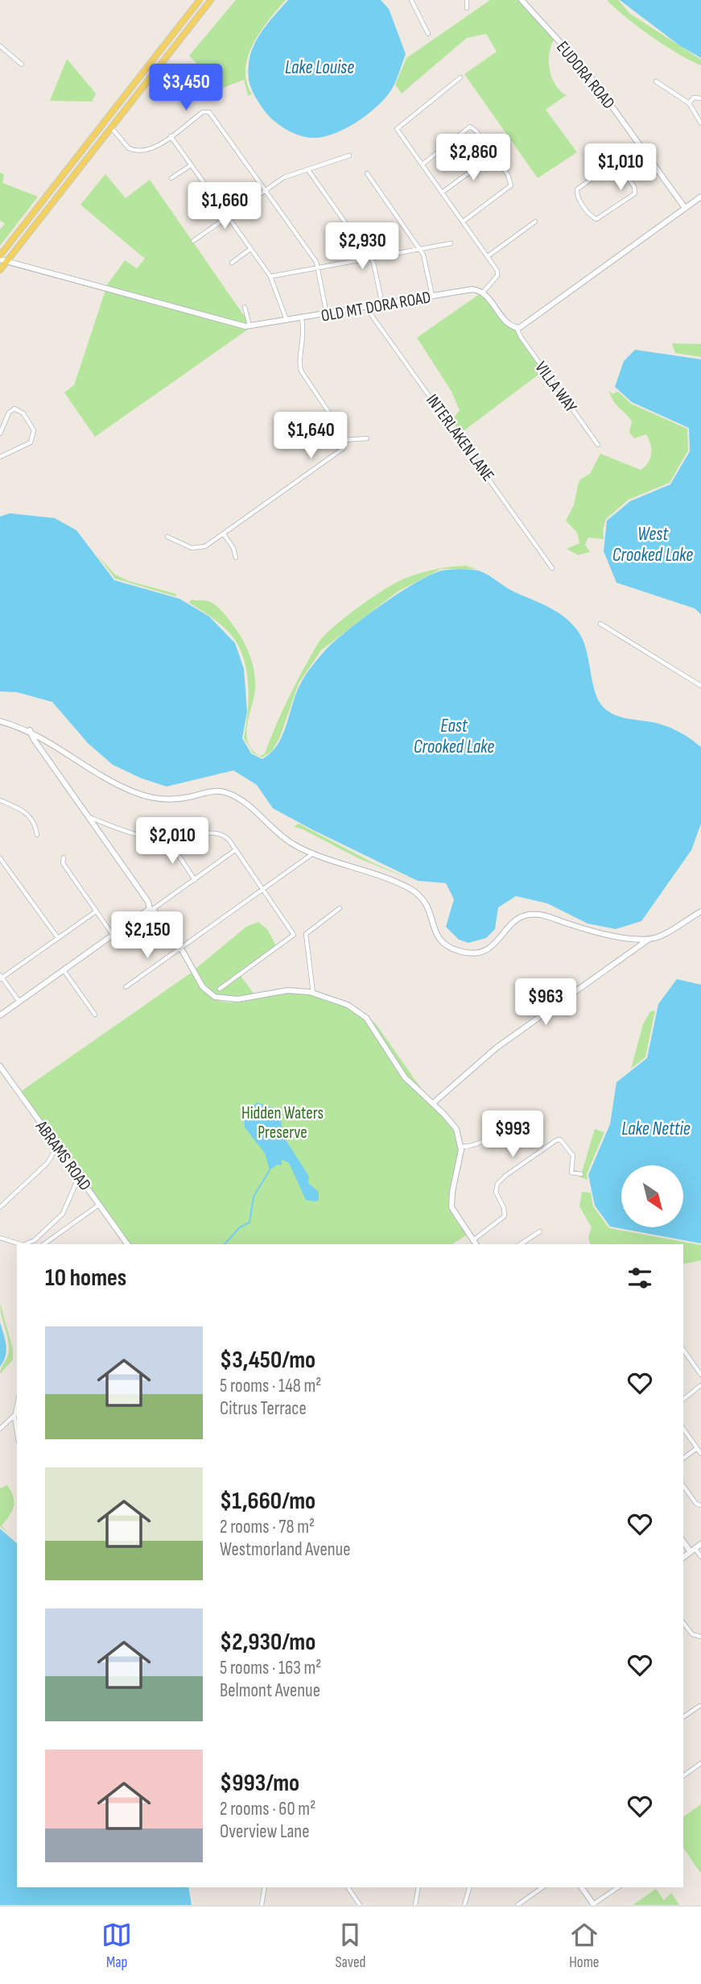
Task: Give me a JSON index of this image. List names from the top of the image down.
{
  "streets": {
    "street": [
      "EUDORA ROAD",
      "OLD MT DORA ROAD",
      "VILLA WAY",
      "INTERLAKEN LANE",
      "ABRAMS ROAD"
    ]
  },
  "crossings": [
    ["OLD MT DORA ROAD", "INTERLAKEN LANE"]
  ],
  "water": [
    "Lake Louise",
    "West Crooked Lake",
    "East Crooked Lake",
    "Lake Nettie"
  ],
  "parks": ["Hidden Waters Preserve"],
  "north": "bottom right",
  "page": {
    "price": [
      "$3,450",
      "$2,860",
      "$1,010",
      "$1,660",
      "$2,930",
      "$1,640",
      "$2,010",
      "$2,150",
      "$963",
      "$993"
    ],
    "heading": "10 homes",
    "list": [
      {
        "name": "$3,450/mo",
        "note": "5 rooms · 148 m² · Citrus Terrace"
      },
      {
        "name": "$1,660/mo",
        "note": "2 rooms · 78 m² · Westmorland Avenue"
      },
      {
        "name": "$2,930/mo",
        "note": "5 rooms · 163 m² · Belmont Avenue"
      },
      {
        "name": "$993/mo",
        "note": "2 rooms · 60 m² · Overview Lane"
      }
    ],
    "tabs": ["Map", "Saved", "Home"]
  }
}
